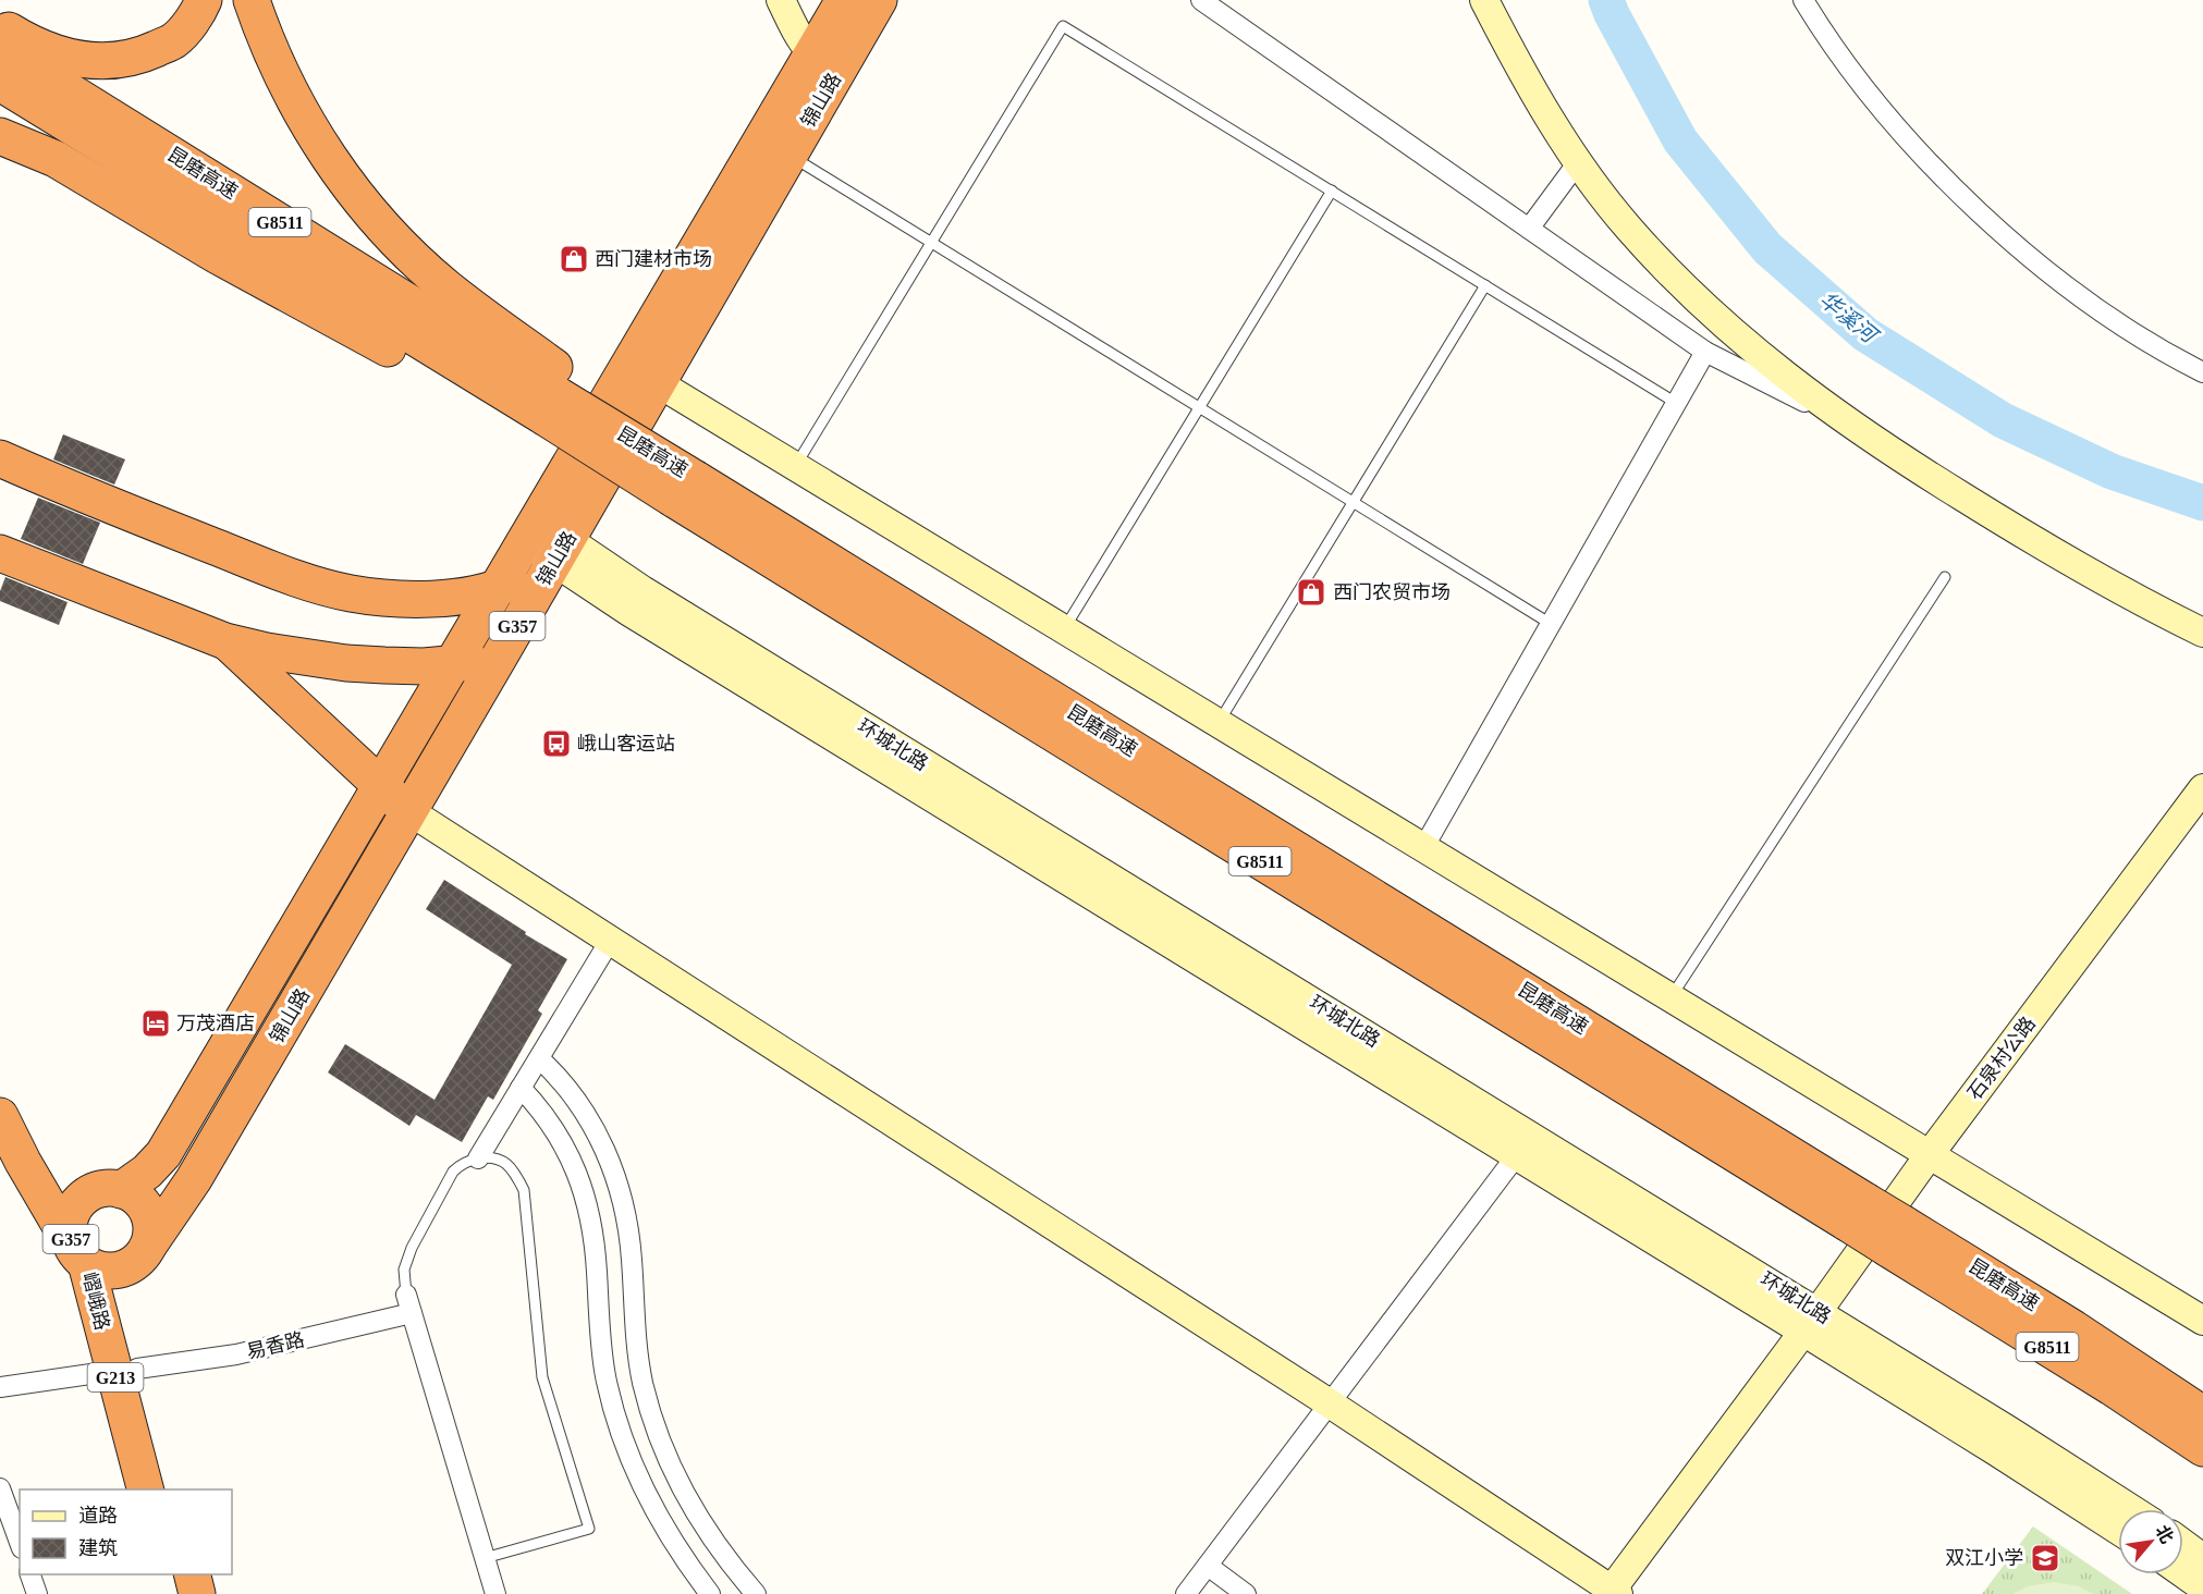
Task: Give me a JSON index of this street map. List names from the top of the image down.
{
  "streets": {
    "highway": [
      "锦山路",
      "昆磨高速",
      "G8511",
      "G357",
      "嶍峨路",
      "G213"
    ],
    "street": ["环城北路", "石泉村公路", "易香路"]
  },
  "crossings": [
    ["锦山路", "G357"],
    ["锦山路", "环城北路"],
    ["G357", "嶍峨路"],
    ["环城北路", "石泉村公路"],
    ["嶍峨路", "易香路"]
  ],
  "water": ["华溪河"],
  "places": {
    "shop": ["西门建材市场", "西门农贸市场"],
    "bus stop": ["峨山客运站"],
    "hotel": ["万茂酒店"],
    "school or university": ["双江小学"]
  },
  "legend": ["道路", "建筑"],
  "north": "top right"
}
